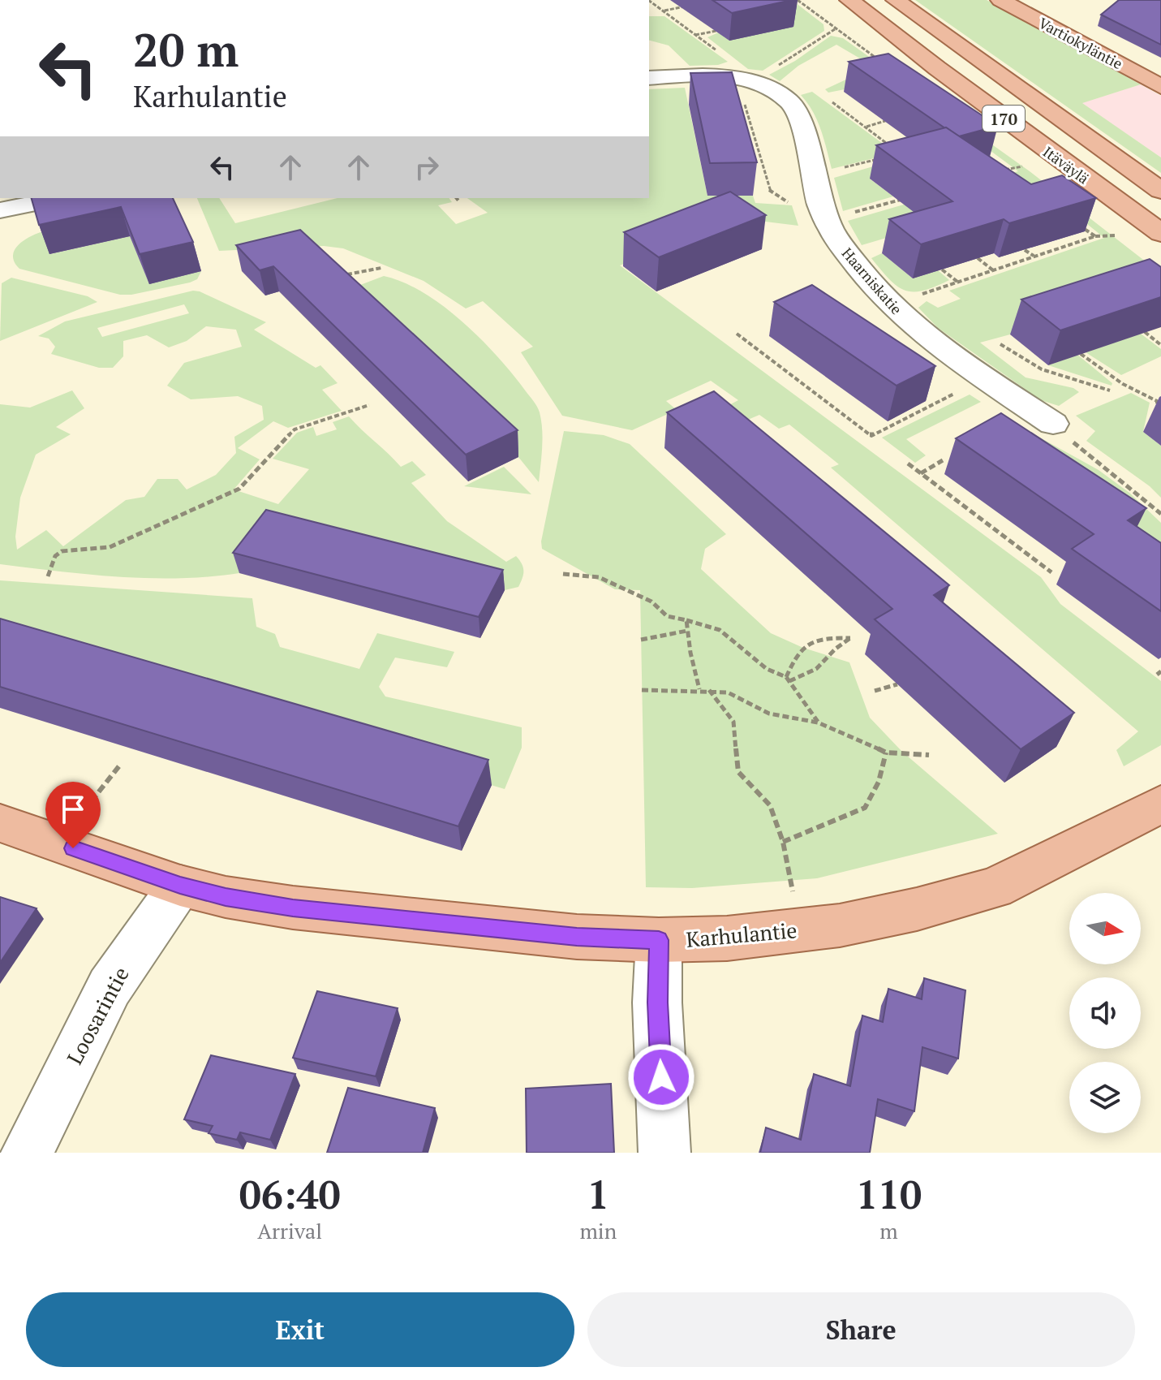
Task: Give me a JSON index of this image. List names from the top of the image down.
{
  "streets": {
    "main road": [
      "Vartiokyläntie",
      "170",
      "Itäväylä",
      "Karhulantie"
    ],
    "street": ["Haarniskatie", "Loosarintie"]
  },
  "crossings": [
    ["Karhulantie", "Loosarintie"]
  ],
  "north": "right",
  "page": {
    "turn": ["20 m", "Karhulantie"],
    "eta": [
      "06:40",
      "Arrival",
      "1",
      "min",
      "110",
      "m"
    ],
    "buttons": ["Exit", "Share"]
  }
}
